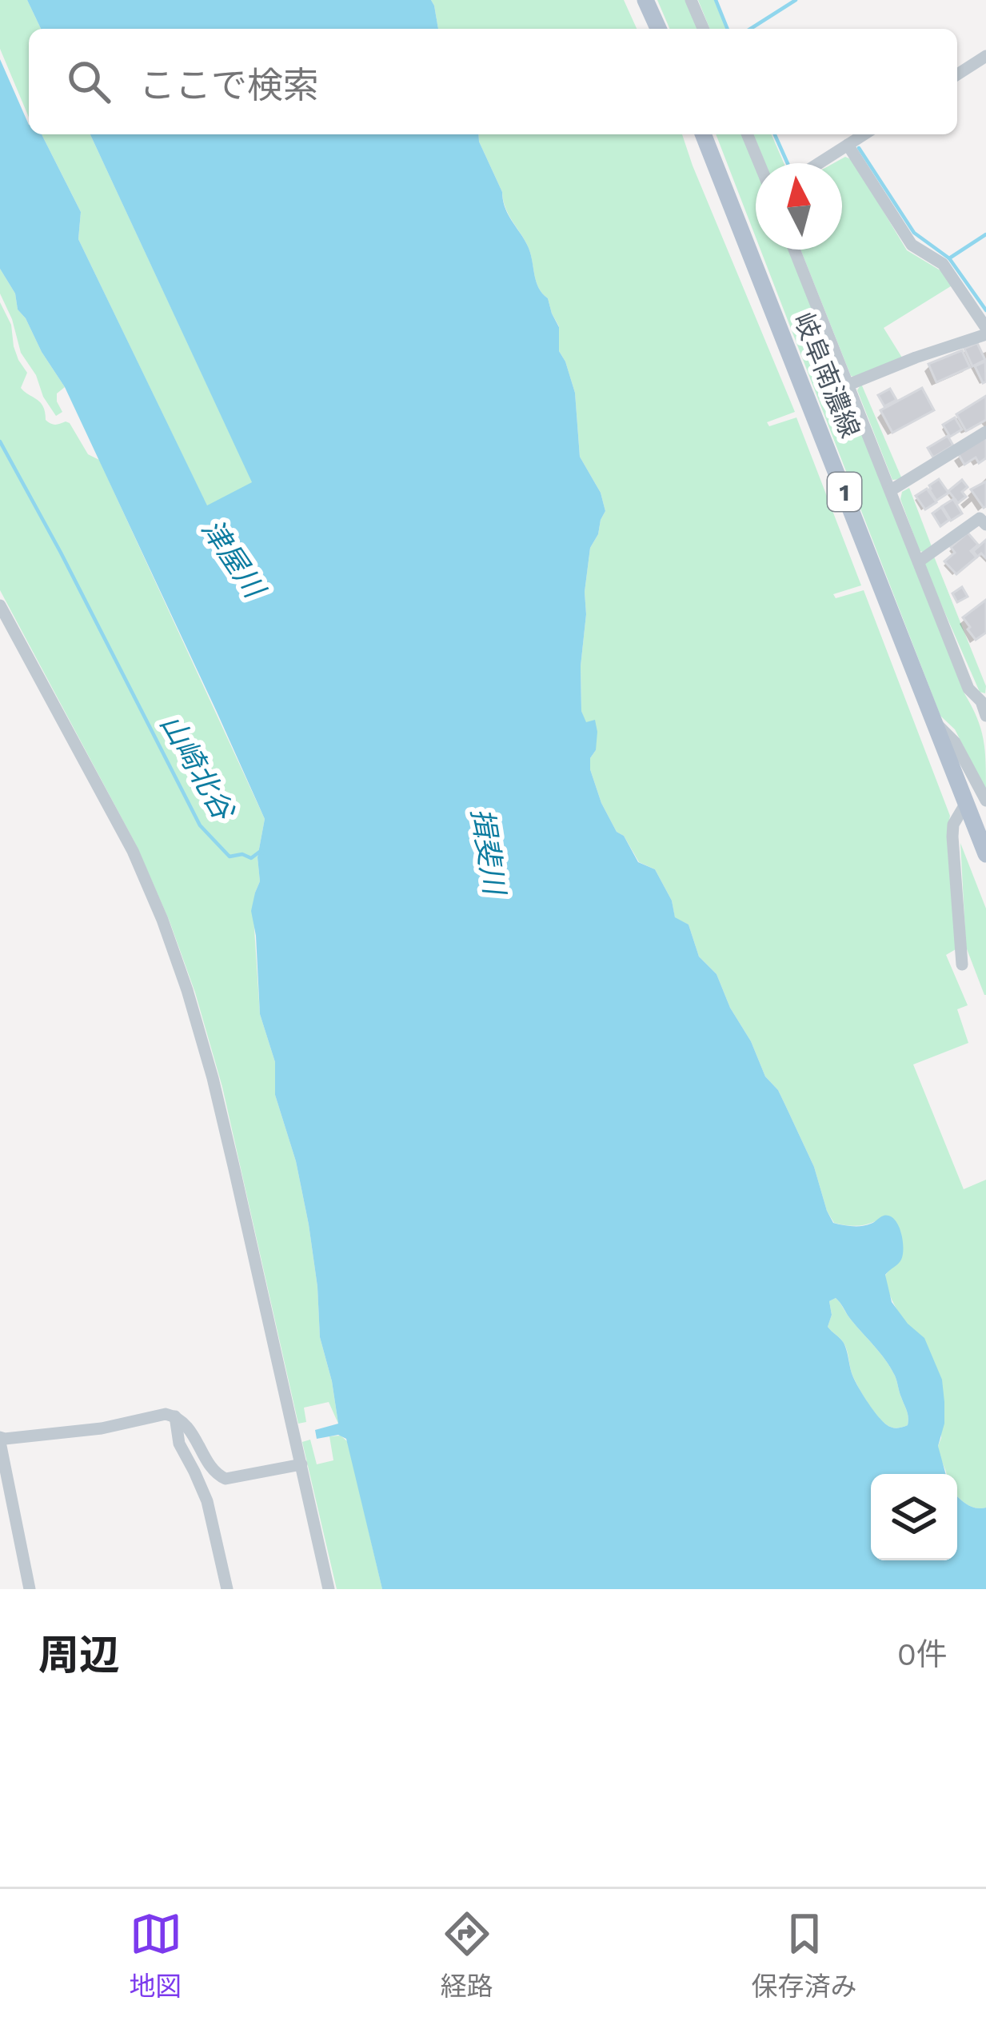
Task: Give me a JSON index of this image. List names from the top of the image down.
{
  "streets": {
    "main road": ["岐阜南濃線", "1"]
  },
  "water": ["津屋川", "山崎北谷", "揖斐川"],
  "north": "top",
  "page": {
    "search": "ここで検索",
    "heading": ["周辺", "0件"],
    "nav": ["地図", "経路", "保存済み"]
  }
}
